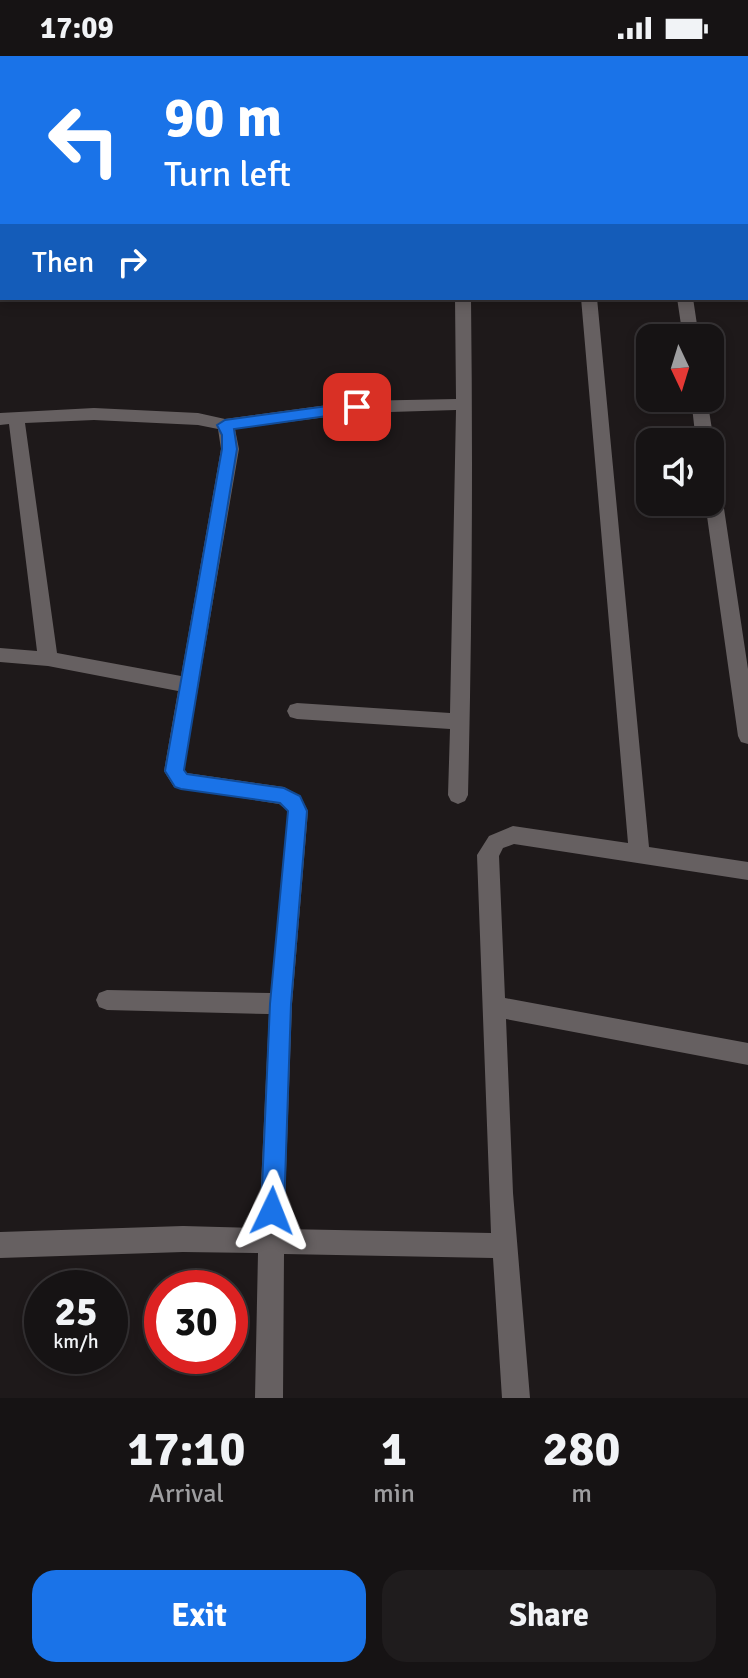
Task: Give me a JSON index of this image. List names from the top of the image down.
{
  "north": "bottom",
  "page": {
    "status": "17:09",
    "turn": ["90 m", "Turn left"],
    "then": "Then",
    "speed": "25 km/h",
    "limit": "30",
    "eta": [
      "17:10",
      "Arrival",
      "1",
      "min",
      "280",
      "m"
    ],
    "buttons": ["Exit", "Share"]
  }
}
